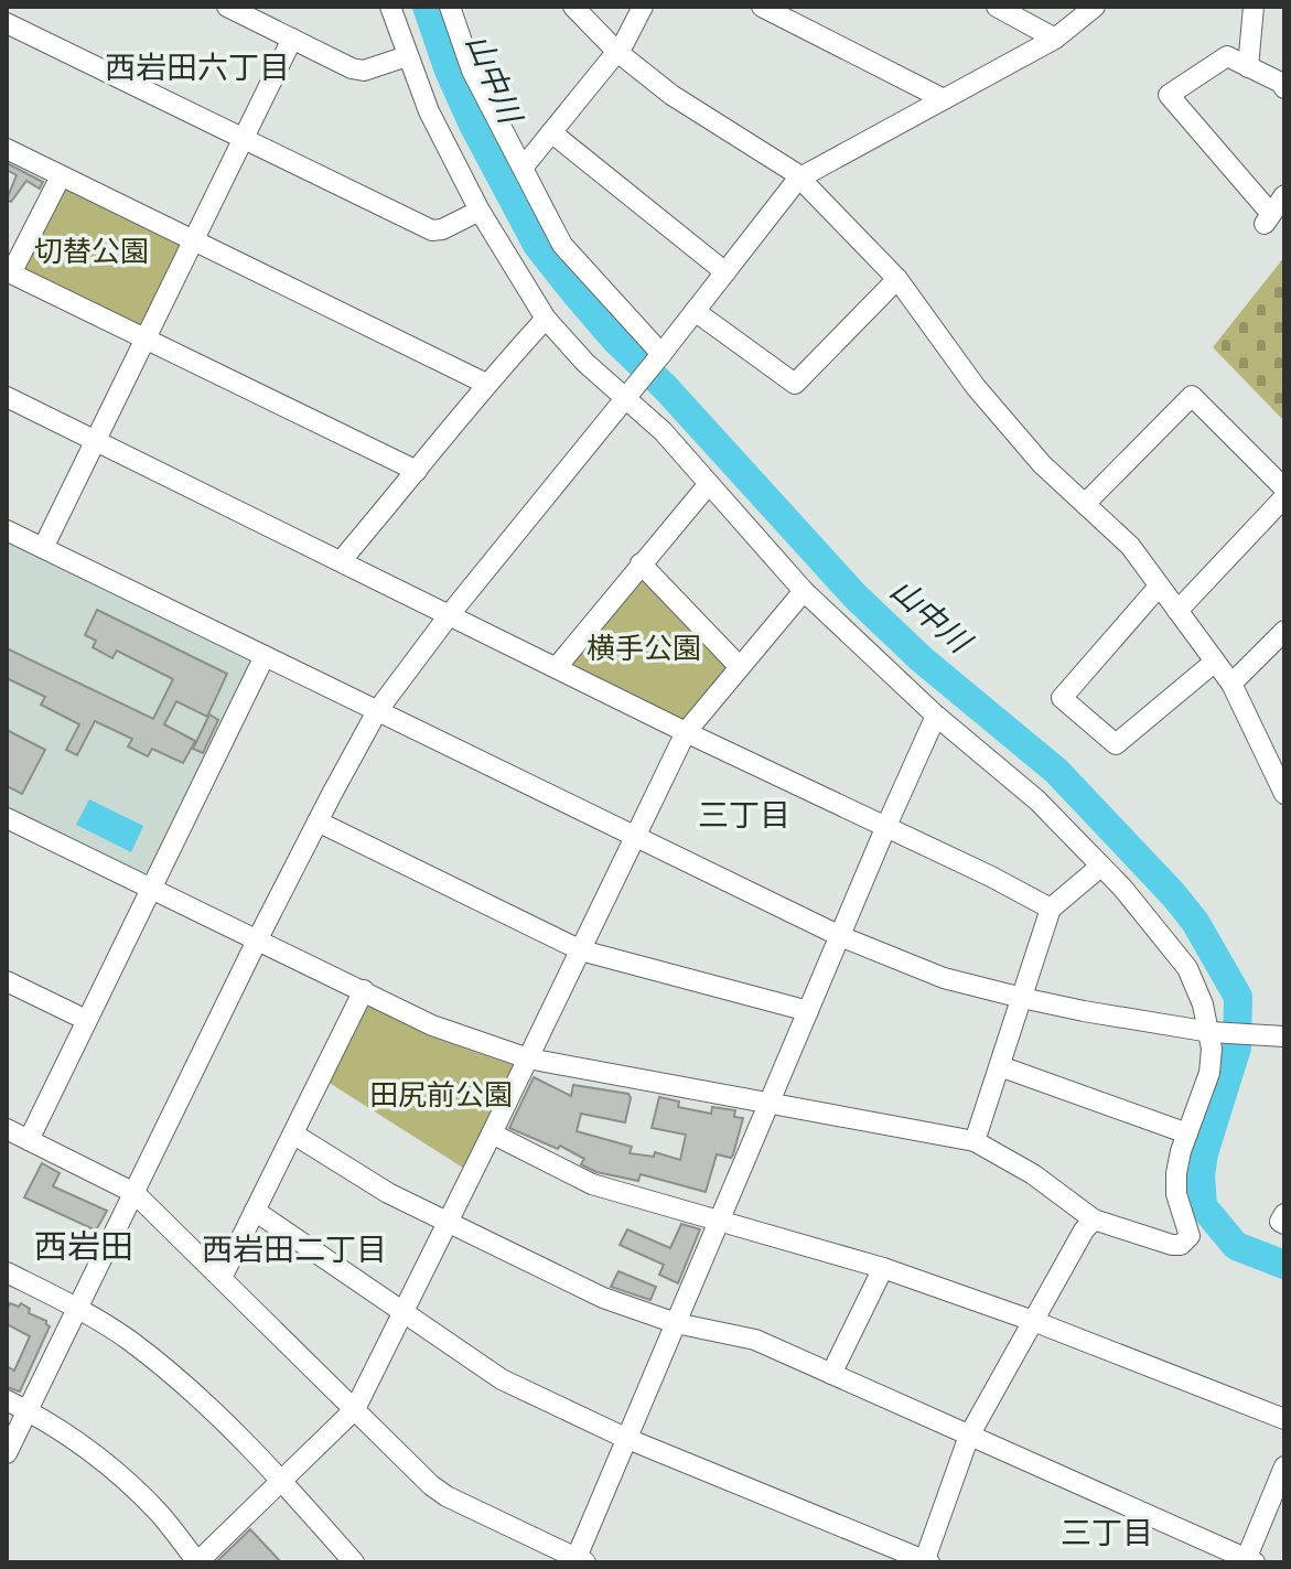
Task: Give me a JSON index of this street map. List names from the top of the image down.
{
  "districts": [
    "西岩田六丁目",
    "三丁目",
    "西岩田",
    "西岩田二丁目",
    "三丁目"
  ],
  "water": ["山中川"],
  "parks": ["切替公園", "横手公園", "田尻前公園"]
}
